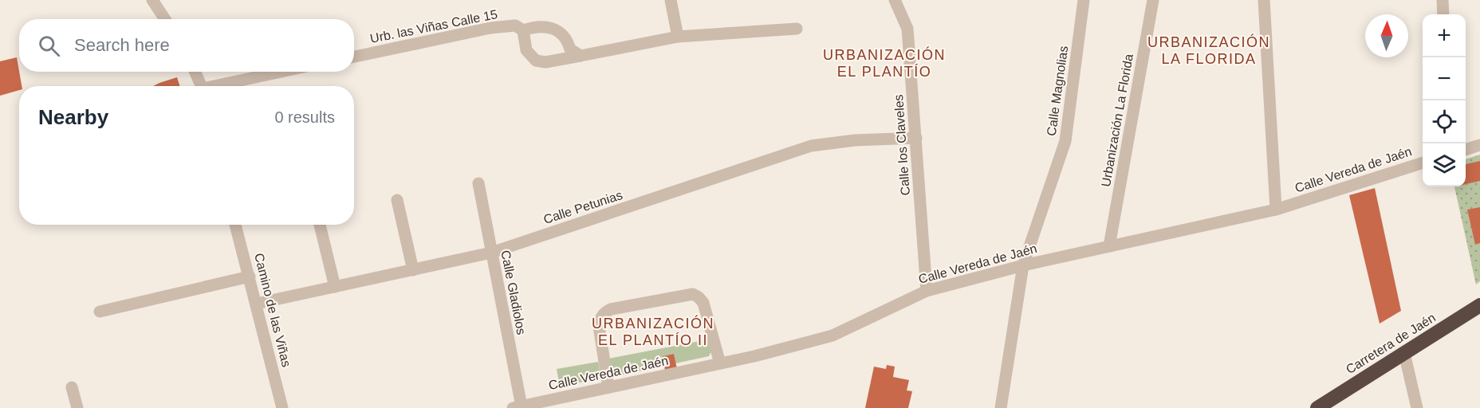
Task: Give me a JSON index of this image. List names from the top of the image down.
{
  "streets": {
    "highway": ["Carretera de Jaén"],
    "street": [
      "Urb. las Viñas Calle 15",
      "Calle Magnolias",
      "Urbanización La Florida",
      "Calle los Claveles",
      "Calle Vereda de Jaén",
      "Calle Petunias",
      "Calle Gladiolos",
      "Camino de las Viñas"
    ]
  },
  "crossings": [
    ["Calle Magnolias", "Calle Vereda de Jaén"],
    ["Urbanización La Florida", "Calle Vereda de Jaén"],
    ["Calle los Claveles", "Calle Vereda de Jaén"],
    ["Calle los Claveles", "Calle Petunias"],
    ["Calle Vereda de Jaén", "Calle Gladiolos"],
    ["Calle Petunias", "Calle Gladiolos"],
    ["Calle Petunias", "Camino de las Viñas"]
  ],
  "districts": ["URBANIZACIÓN LA FLORIDA", "URBANIZACIÓN EL PLANTÍO", "URBANIZACIÓN EL PLANTÍO II"],
  "north": "top",
  "page": {
    "map_buttons": ["+", "−"],
    "search": "Search here",
    "heading": ["Nearby", "0 results"]
  }
}
